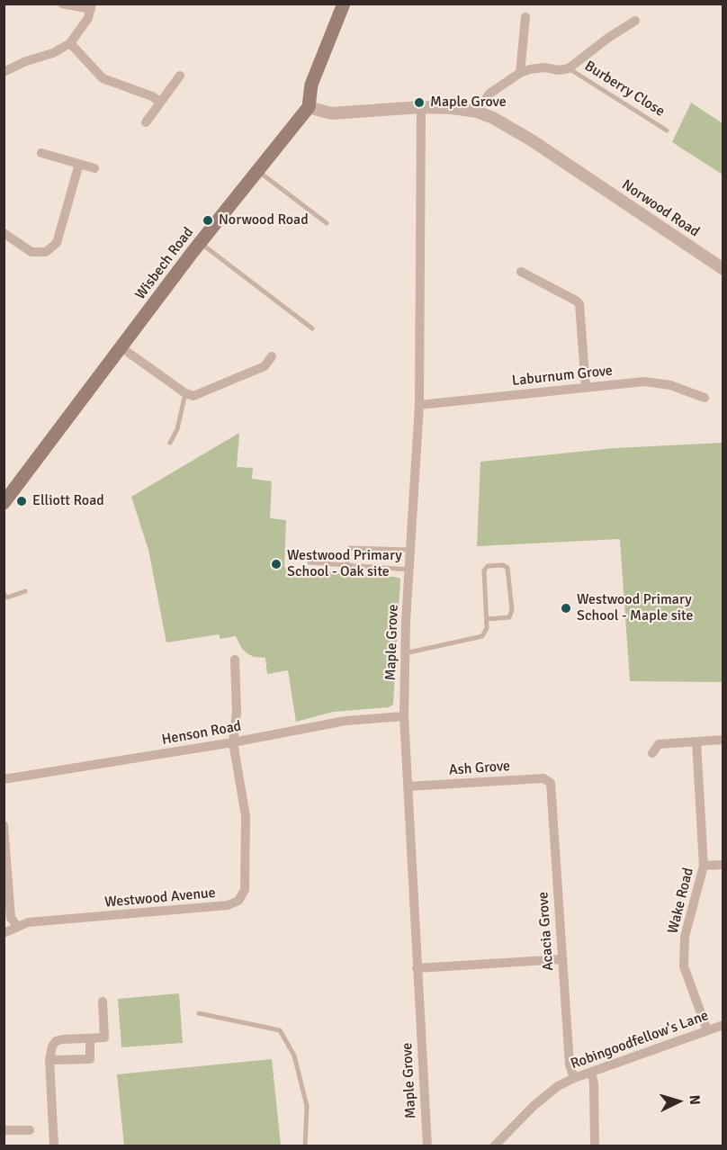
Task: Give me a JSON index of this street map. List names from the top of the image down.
{
  "streets": {
    "main road": ["Wisbech Road"],
    "street": [
      "Norwood Road",
      "Laburnum Grove",
      "Maple Grove",
      "Henson Road",
      "Ash Grove",
      "Westwood Avenue",
      "Wake Road",
      "Acacia Grove",
      "Robingoodfellow's Lane"
    ],
    "lane": ["Burberry Close"]
  },
  "crossings": [
    ["Norwood Road", "Wisbech Road"],
    ["Norwood Road", "Maple Grove"],
    ["Laburnum Grove", "Maple Grove"],
    ["Maple Grove", "Henson Road"],
    ["Maple Grove", "Ash Grove"],
    ["Henson Road", "Westwood Avenue"],
    ["Ash Grove", "Acacia Grove"],
    ["Wake Road", "Robingoodfellow's Lane"],
    ["Acacia Grove", "Robingoodfellow's Lane"]
  ],
  "places": [
    "Maple Grove",
    "Norwood Road",
    "Elliott Road",
    "Westwood Primary School - Oak site",
    "Westwood Primary School - Maple site"
  ],
  "north": "right"
}
